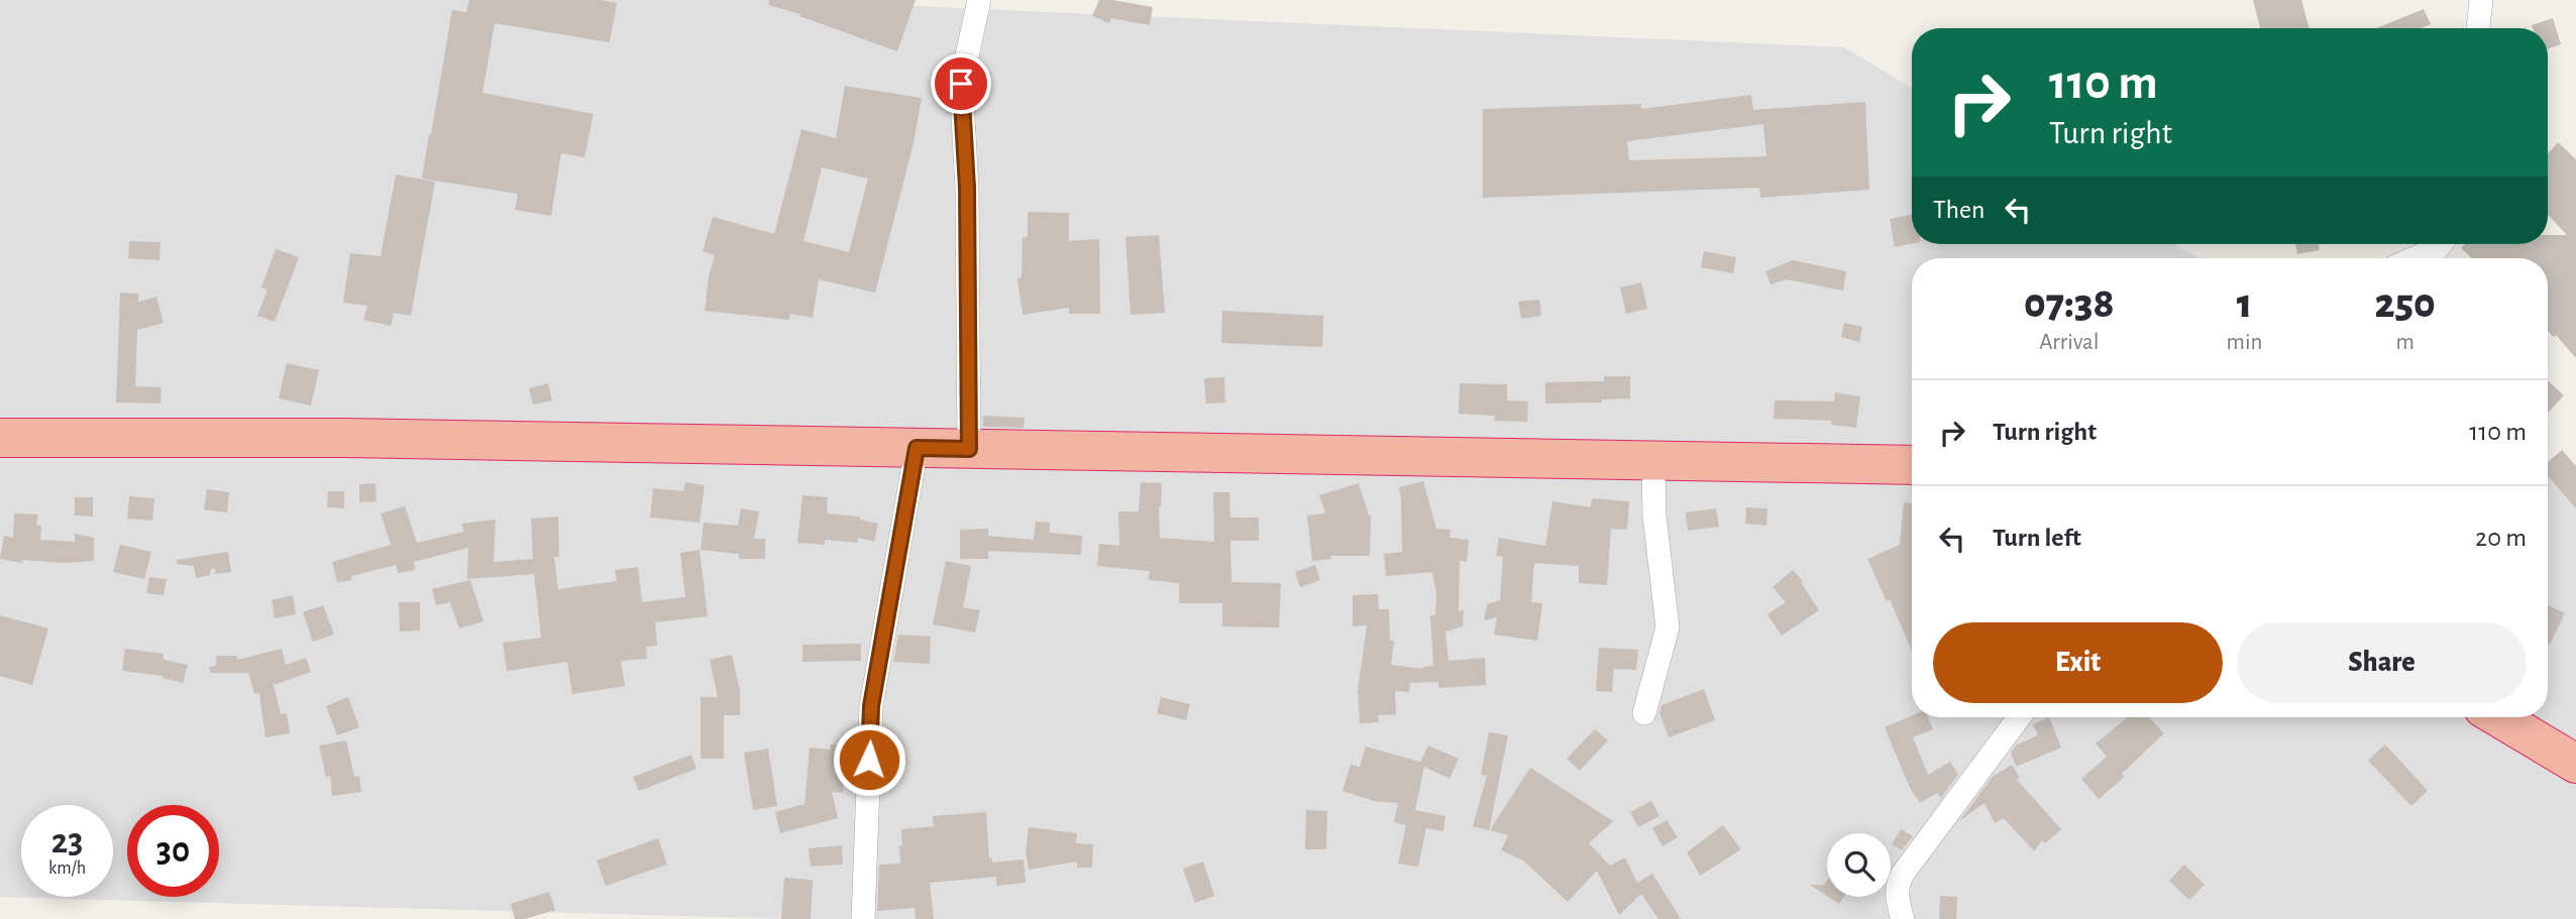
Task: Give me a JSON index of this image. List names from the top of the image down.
{
  "page": {
    "turn": ["110 m", "Turn right"],
    "then": "Then",
    "eta": [
      "07:38",
      "Arrival",
      "1",
      "min",
      "250",
      "m"
    ],
    "list": [
      {
        "name": "Turn right",
        "value": "110 m"
      },
      {
        "name": "Turn left",
        "value": "20 m"
      }
    ],
    "buttons": ["Exit", "Share"],
    "speed": "23 km/h",
    "limit": "30"
  }
}
